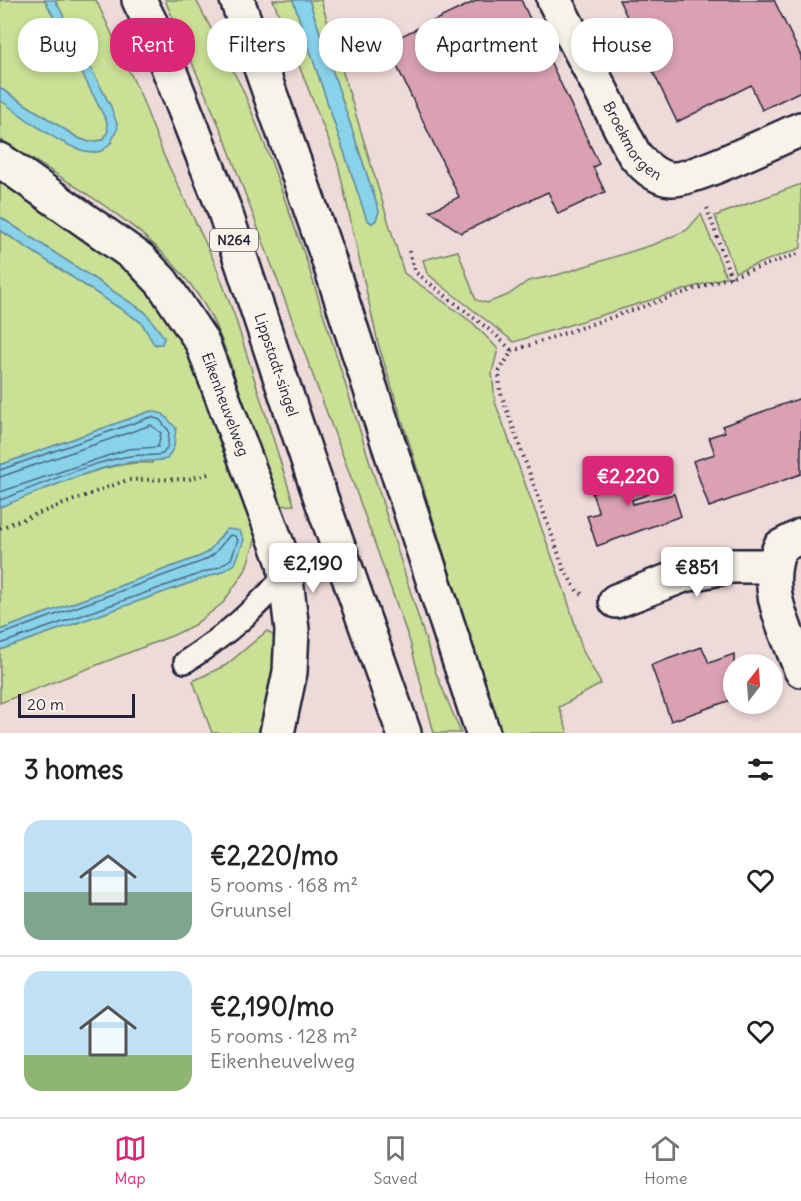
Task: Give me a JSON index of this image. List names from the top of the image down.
{
  "streets": {
    "main road": [
      "Broekmorgen",
      "N264",
      "Lippstadt-singel",
      "Eikenheuvelweg"
    ]
  },
  "scale_bar": "20 m",
  "north": "top",
  "page": {
    "chip": [
      "Buy",
      "Rent",
      "Filters",
      "New",
      "Apartment",
      "House"
    ],
    "price": ["€2,220", "€2,190", "€851"],
    "scale": "20 m",
    "heading": "3 homes",
    "list": [
      {
        "name": "€2,220/mo",
        "note": "5 rooms · 168 m² · Gruunsel"
      },
      {
        "name": "€2,190/mo",
        "note": "5 rooms · 128 m² · Eikenheuvelweg"
      }
    ],
    "tabs": ["Map", "Saved", "Home"]
  }
}
